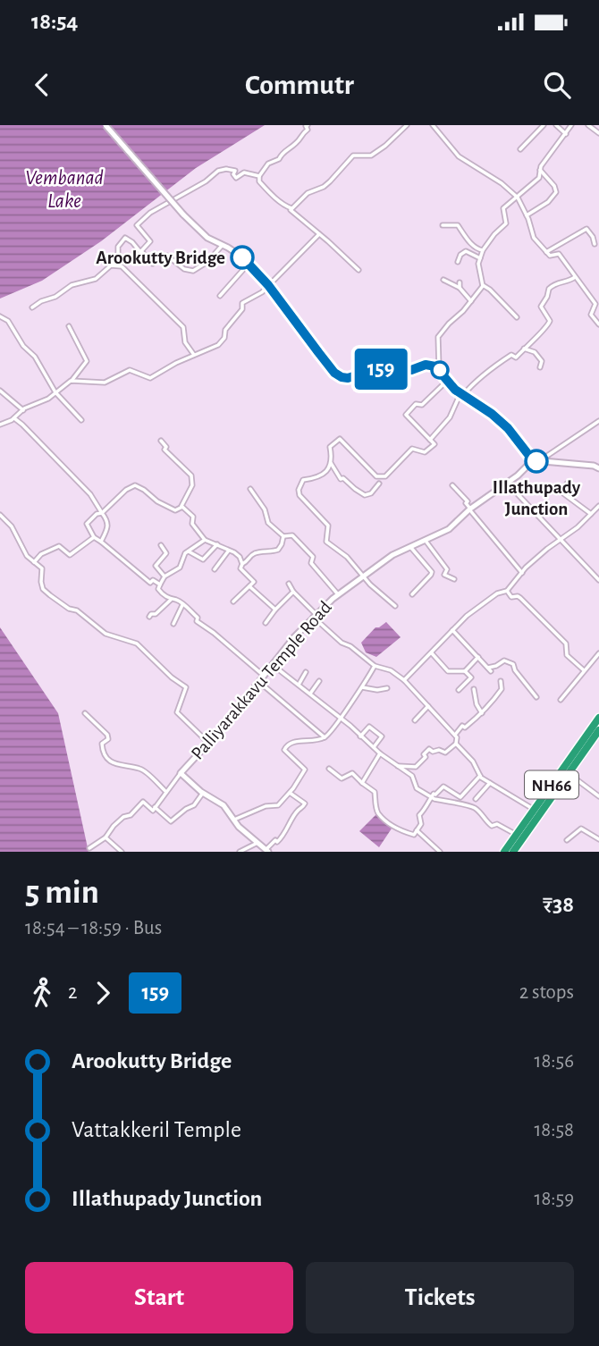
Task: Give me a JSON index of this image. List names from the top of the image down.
{
  "streets": {
    "highway": ["NH66"],
    "main road": ["Palliyarakkavu Temple Road"]
  },
  "water": ["Vembanad Lake"],
  "places": ["Arookutty Bridge", "Illathupady Junction"],
  "lines": ["bus line 159"],
  "page": {
    "status": "18:54",
    "header": "Commutr",
    "on_map": "159",
    "heading": ["5 min", "18:54 – 18:59 · Bus", "₹38"],
    "legs": ["2", "159", "2 stops"],
    "list": [
      {
        "name": "Arookutty Bridge",
        "value": "18:56"
      },
      {
        "name": "Vattakkeril Temple",
        "value": "18:58"
      },
      {
        "name": "Illathupady Junction",
        "value": "18:59"
      }
    ],
    "buttons": ["Start", "Tickets"]
  }
}
